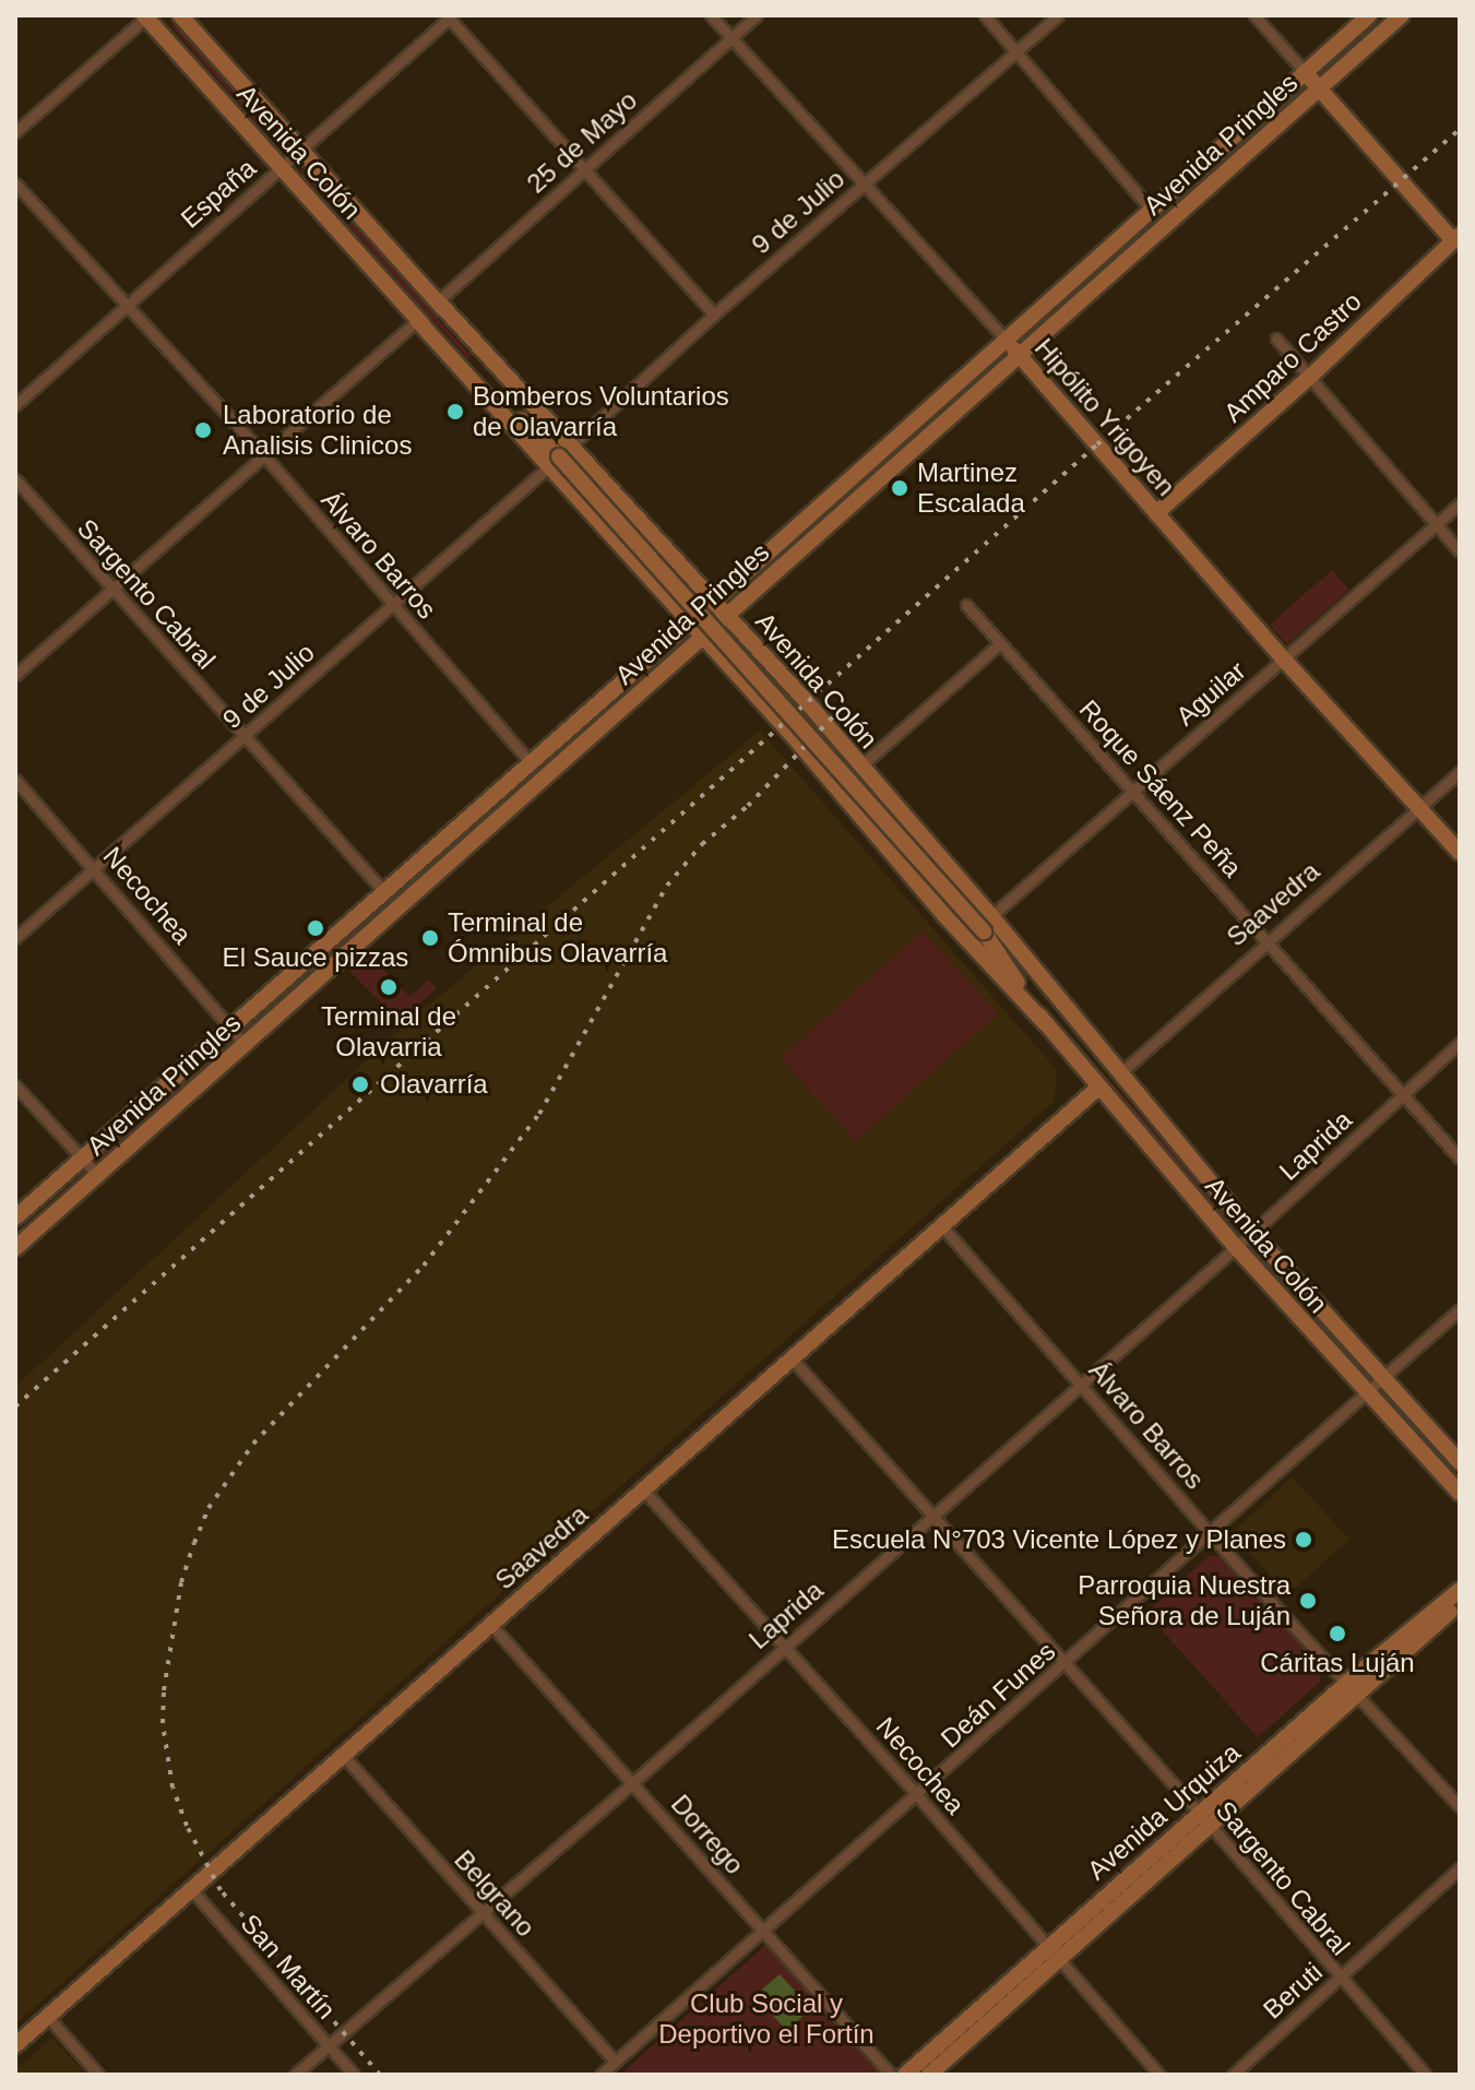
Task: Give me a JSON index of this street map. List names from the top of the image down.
{
  "streets": {
    "main road": [
      "Avenida Pringles",
      "Avenida Colón",
      "Amparo Castro",
      "Hipólito Yrigoyen",
      "Saavedra",
      "Avenida Urquiza"
    ],
    "street": [
      "25 de Mayo",
      "España",
      "9 de Julio",
      "Álvaro Barros",
      "Sargento Cabral",
      "Aguilar",
      "Roque Sáenz Peña",
      "Necochea",
      "Laprida",
      "Deán Funes",
      "Dorrego",
      "Belgrano",
      "San Martín",
      "Beruti"
    ]
  },
  "crossings": [
    ["25 de Mayo", "Avenida Colón"],
    ["25 de Mayo", "Hipólito Yrigoyen"],
    ["Avenida Pringles", "Avenida Colón"],
    ["Avenida Pringles", "Hipólito Yrigoyen"],
    ["Avenida Pringles", "Álvaro Barros"],
    ["Avenida Pringles", "Sargento Cabral"],
    ["Avenida Pringles", "Necochea"],
    ["Avenida Colón", "España"],
    ["Avenida Colón", "9 de Julio"],
    ["Avenida Colón", "Aguilar"],
    ["Avenida Colón", "Saavedra"],
    ["Avenida Colón", "Laprida"],
    ["Avenida Colón", "Deán Funes"],
    ["España", "Álvaro Barros"],
    ["9 de Julio", "Hipólito Yrigoyen"],
    ["9 de Julio", "Álvaro Barros"],
    ["9 de Julio", "Sargento Cabral"],
    ["9 de Julio", "Necochea"],
    ["Amparo Castro", "Hipólito Yrigoyen"],
    ["Hipólito Yrigoyen", "Aguilar"],
    ["Hipólito Yrigoyen", "Saavedra"],
    ["Álvaro Barros", "Saavedra"],
    ["Álvaro Barros", "Laprida"],
    ["Álvaro Barros", "Deán Funes"],
    ["Álvaro Barros", "Avenida Urquiza"],
    ["Sargento Cabral", "Saavedra"],
    ["Sargento Cabral", "Laprida"],
    ["Sargento Cabral", "Deán Funes"],
    ["Sargento Cabral", "Avenida Urquiza"],
    ["Sargento Cabral", "Beruti"],
    ["Aguilar", "Roque Sáenz Peña"],
    ["Roque Sáenz Peña", "Saavedra"],
    ["Roque Sáenz Peña", "Laprida"],
    ["Necochea", "Saavedra"],
    ["Necochea", "Laprida"],
    ["Necochea", "Deán Funes"],
    ["Necochea", "Avenida Urquiza"],
    ["Saavedra", "Dorrego"],
    ["Saavedra", "Belgrano"],
    ["Saavedra", "San Martín"],
    ["Laprida", "Dorrego"],
    ["Laprida", "Belgrano"],
    ["Laprida", "San Martín"],
    ["Deán Funes", "Dorrego"],
    ["Deán Funes", "Belgrano"]
  ],
  "parks": ["Club Social y Deportivo el Fortín"],
  "places": [
    "Bomberos Voluntarios de Olavarría",
    "Laboratorio de Analisis Clinicos",
    "Martinez Escalada",
    "El Sauce pizzas",
    "Terminal de Ómnibus Olavarría",
    "Terminal de Olavarria",
    "Olavarría",
    "Escuela N°703 Vicente López y Planes",
    "Parroquia Nuestra Señora de Luján",
    "Cáritas Luján"
  ]
}
